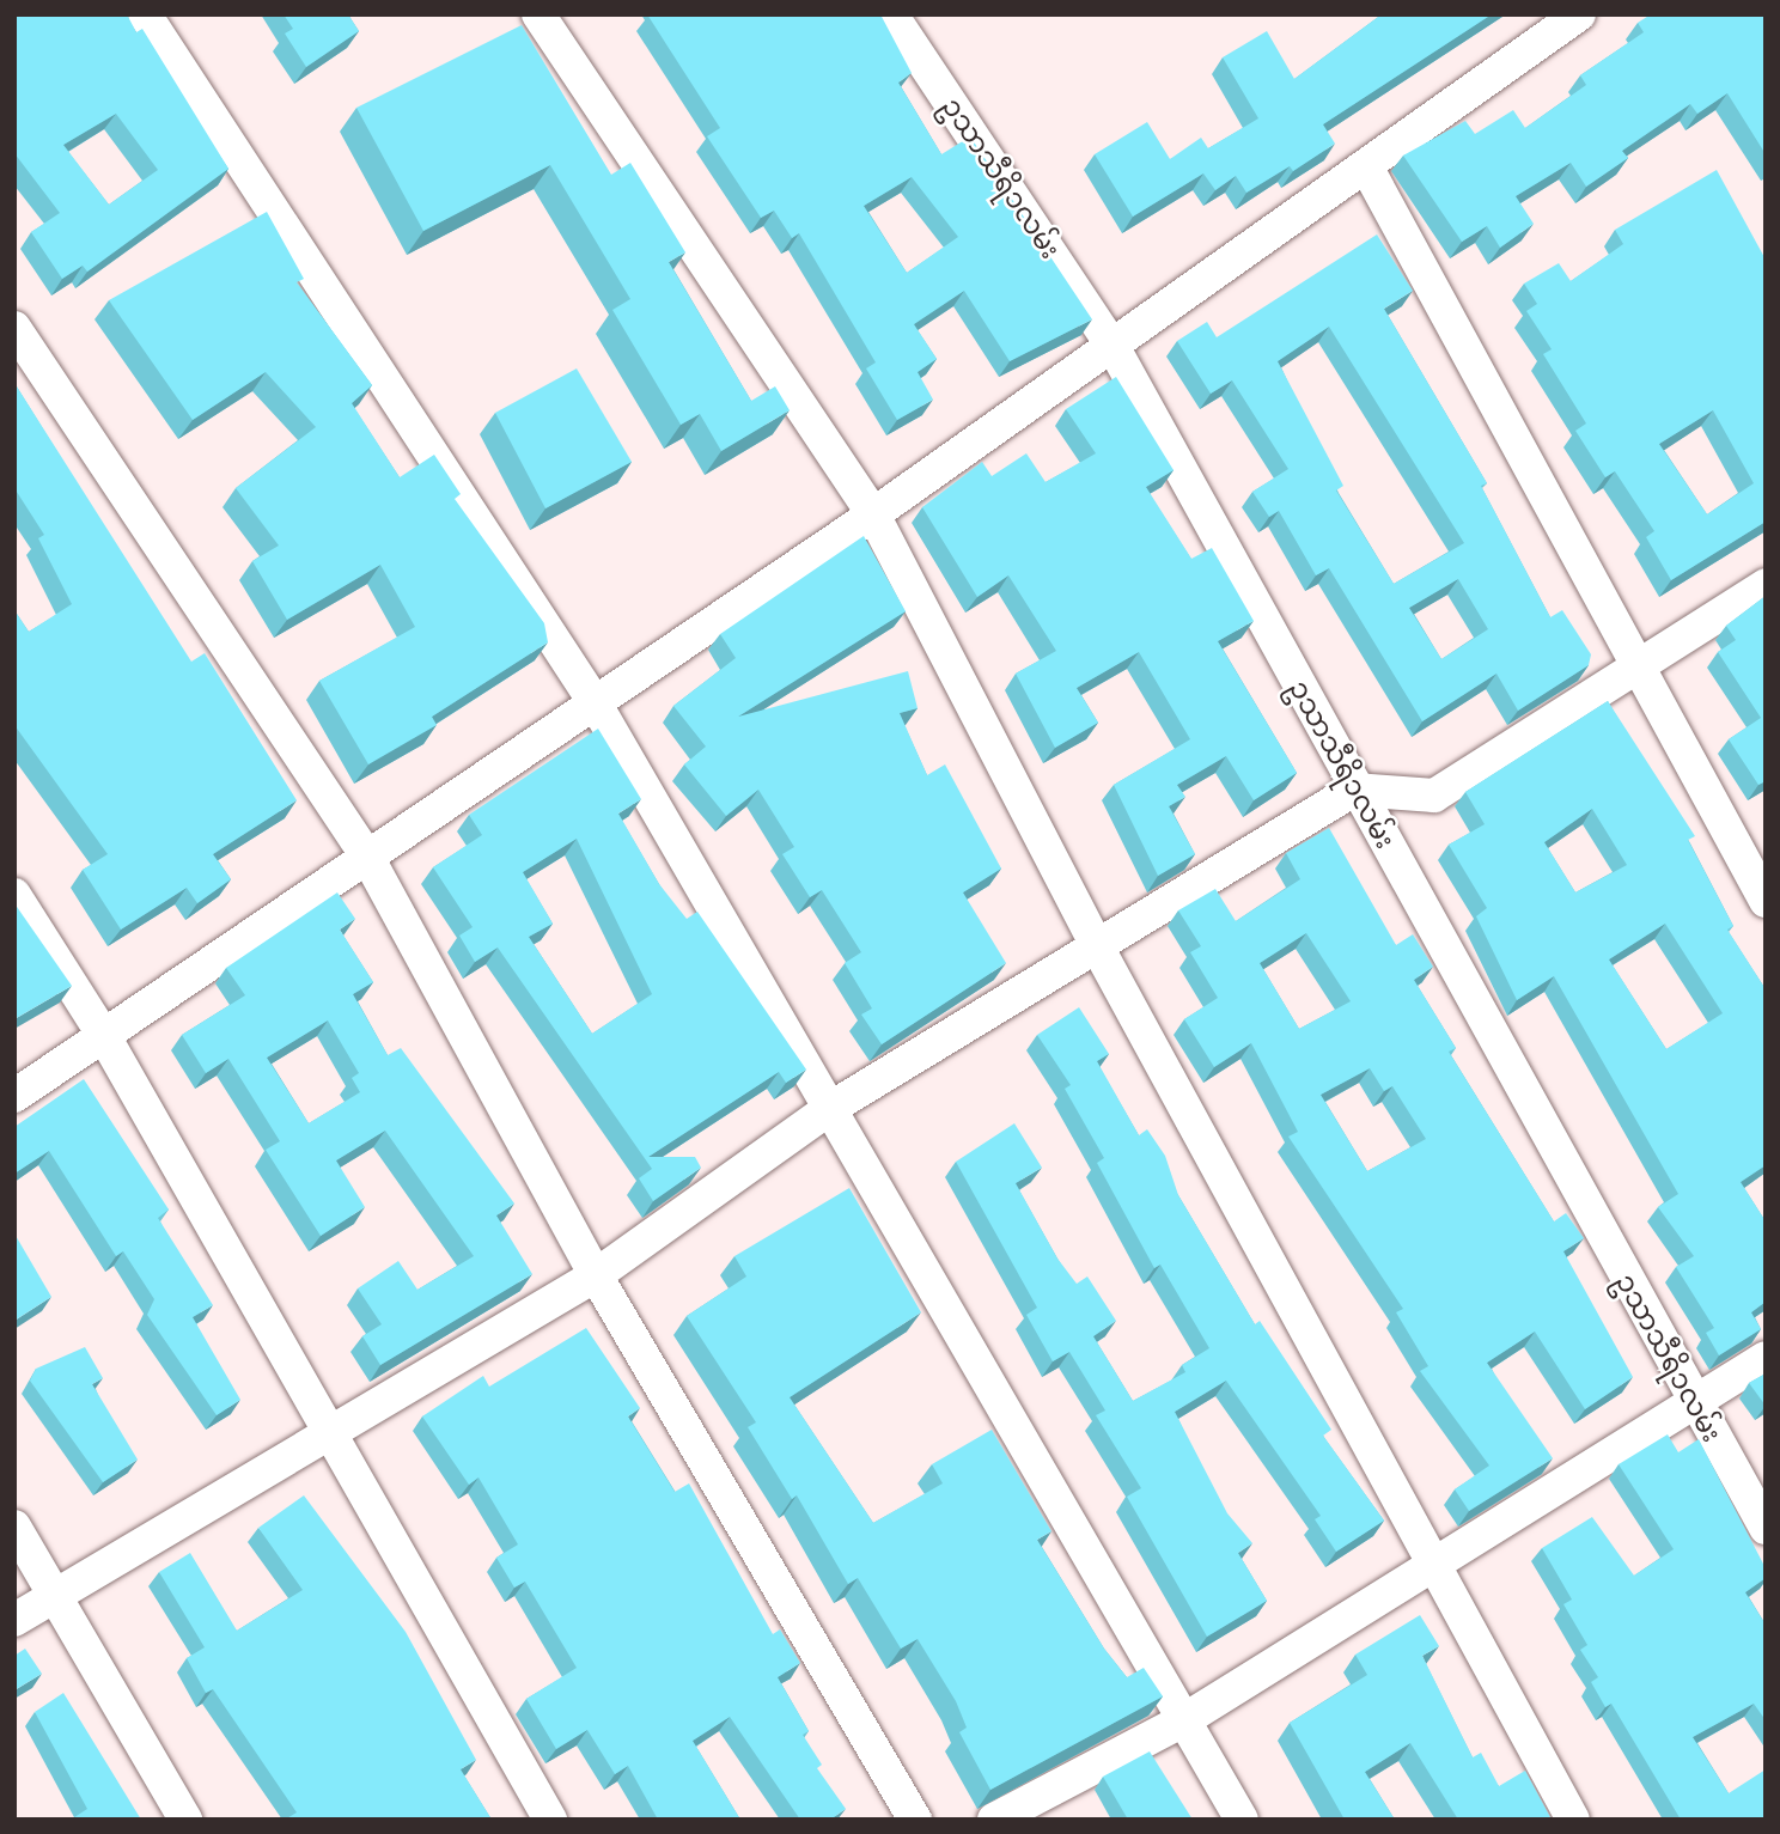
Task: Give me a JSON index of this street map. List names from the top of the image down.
{
  "streets": {
    "street": ["ဥသာသီရိ၁လမ်း"]
  }
}
